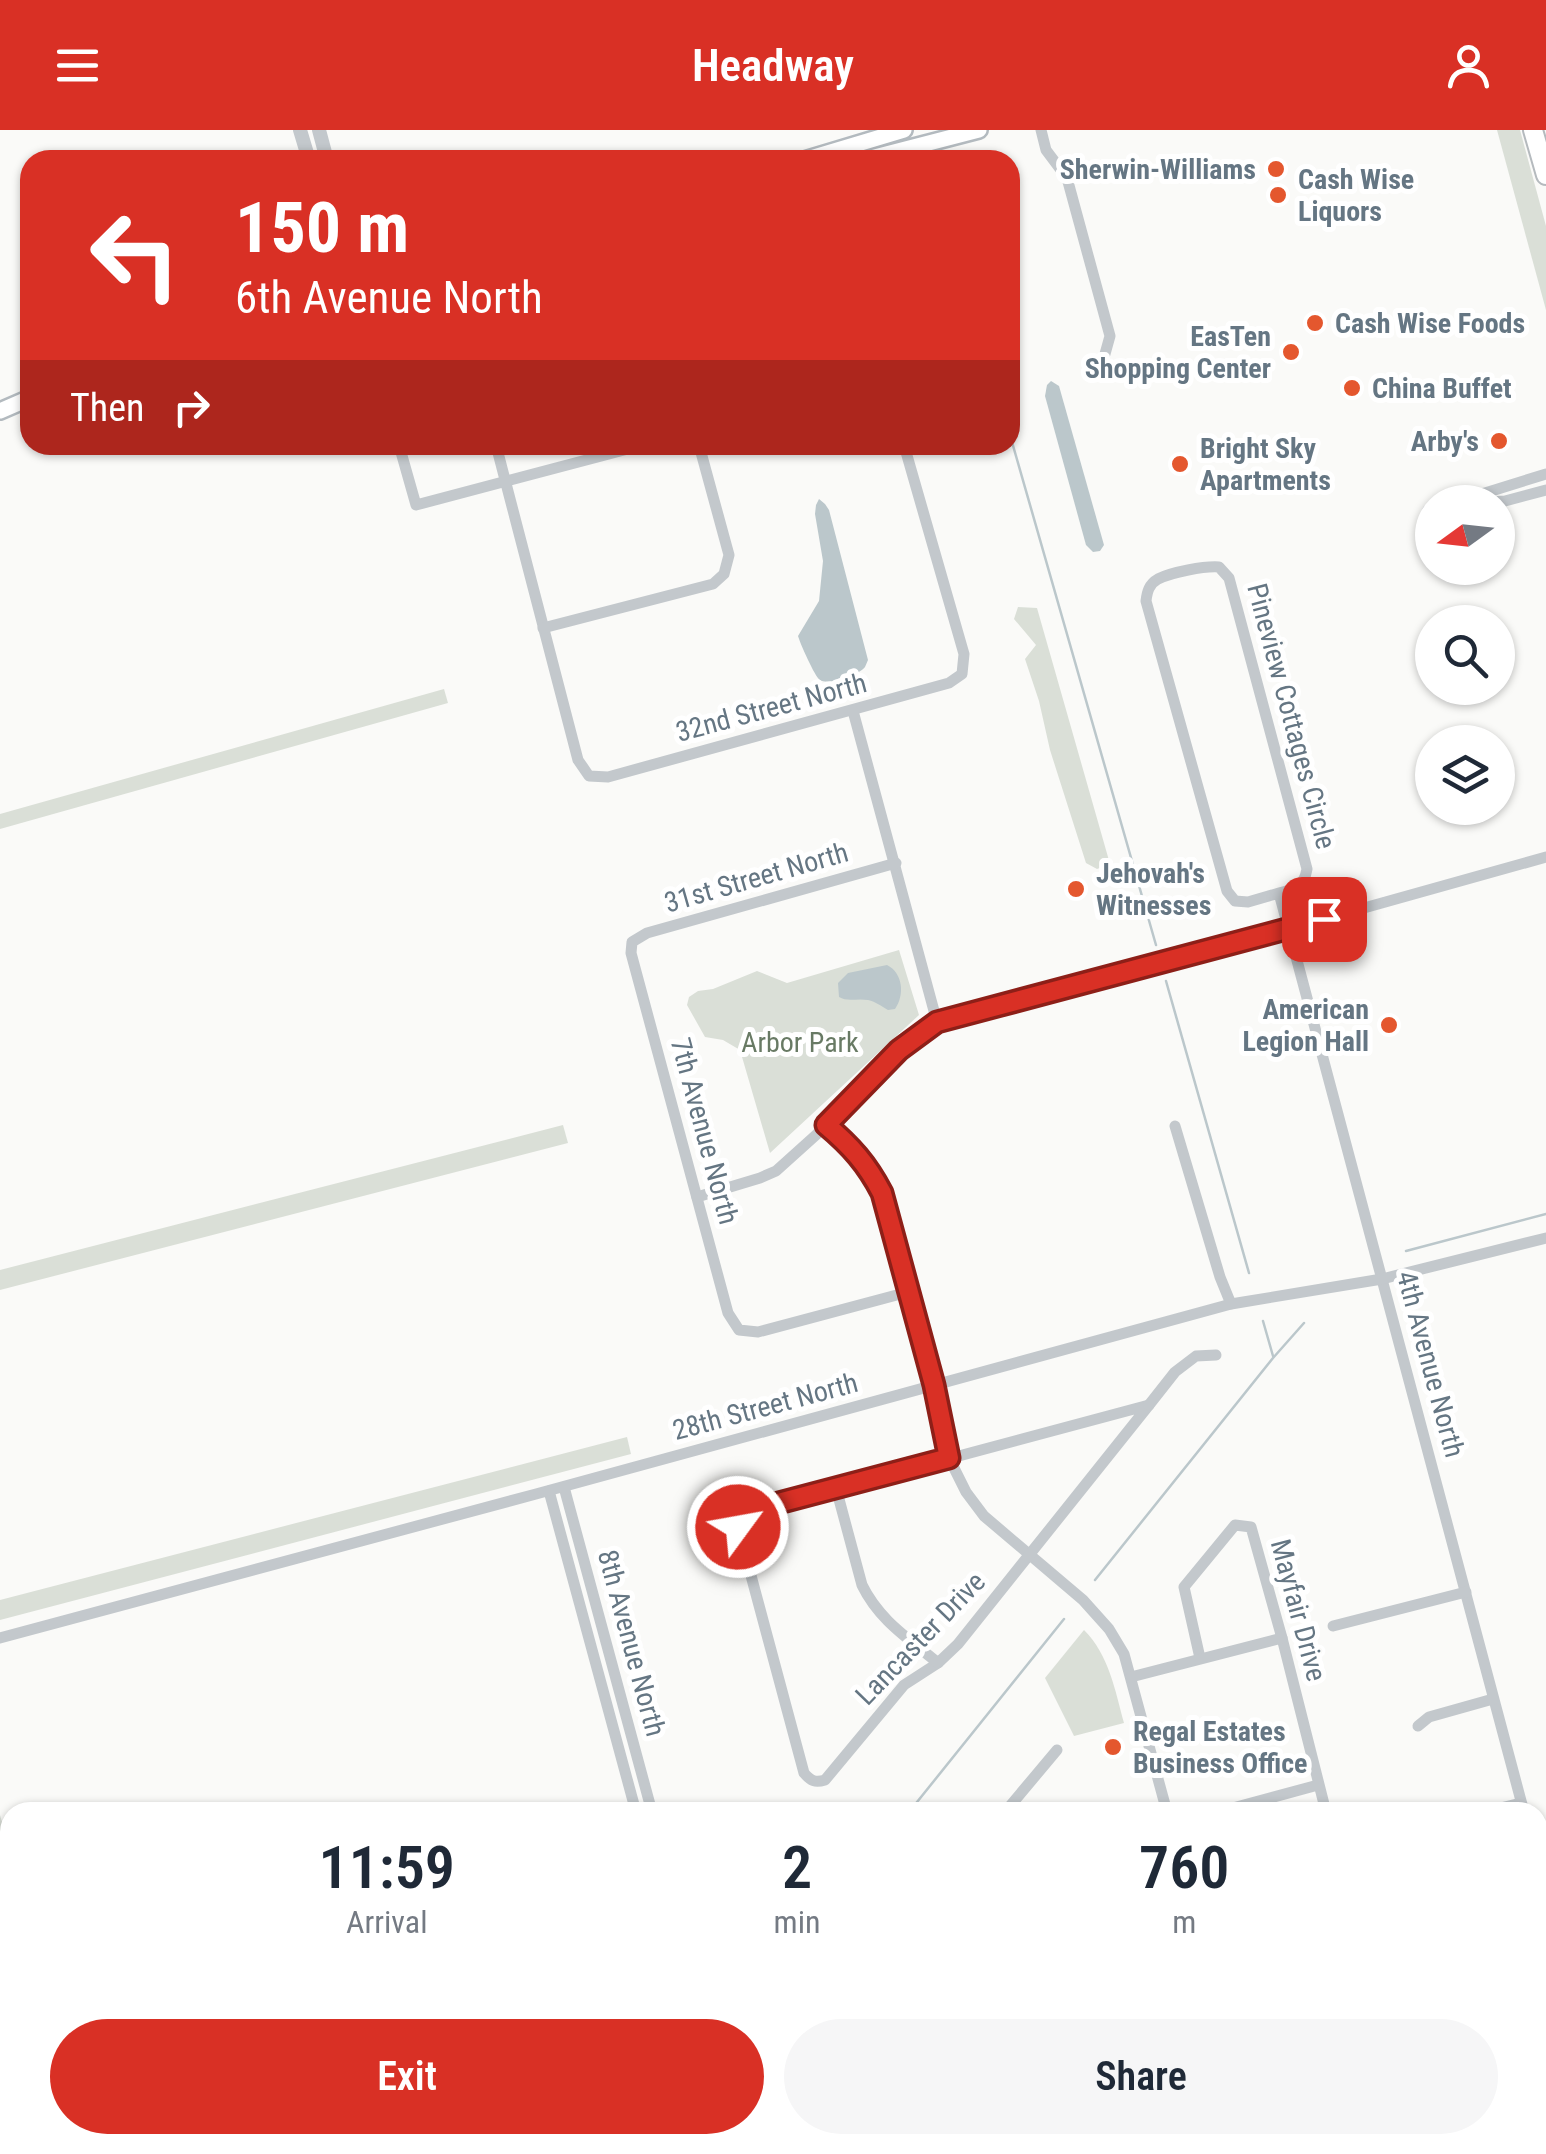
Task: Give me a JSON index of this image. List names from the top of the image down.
{
  "streets": {
    "street": [
      "32nd Street North",
      "Pineview Cottages Circle",
      "31st Street North",
      "7th Avenue North",
      "4th Avenue North",
      "28th Street North",
      "Mayfair Drive",
      "Lancaster Drive",
      "8th Avenue North"
    ]
  },
  "crossings": [
    ["31st Street North", "7th Avenue North"],
    ["4th Avenue North", "28th Street North"],
    ["28th Street North", "8th Avenue North"]
  ],
  "parks": ["Arbor Park"],
  "places": [
    "Sherwin-Williams",
    "Cash Wise Liquors",
    "Cash Wise Foods",
    "EasTen Shopping Center",
    "China Buffet",
    "Arby's",
    "Bright Sky Apartments",
    "Jehovah's Witnesses",
    "American Legion Hall",
    "Regal Estates Business Office"
  ],
  "north": "left",
  "page": {
    "header": "Headway",
    "turn": ["150 m", "6th Avenue North"],
    "then": "Then",
    "eta": [
      "11:59",
      "Arrival",
      "2",
      "min",
      "760",
      "m"
    ],
    "buttons": ["Exit", "Share"]
  }
}
